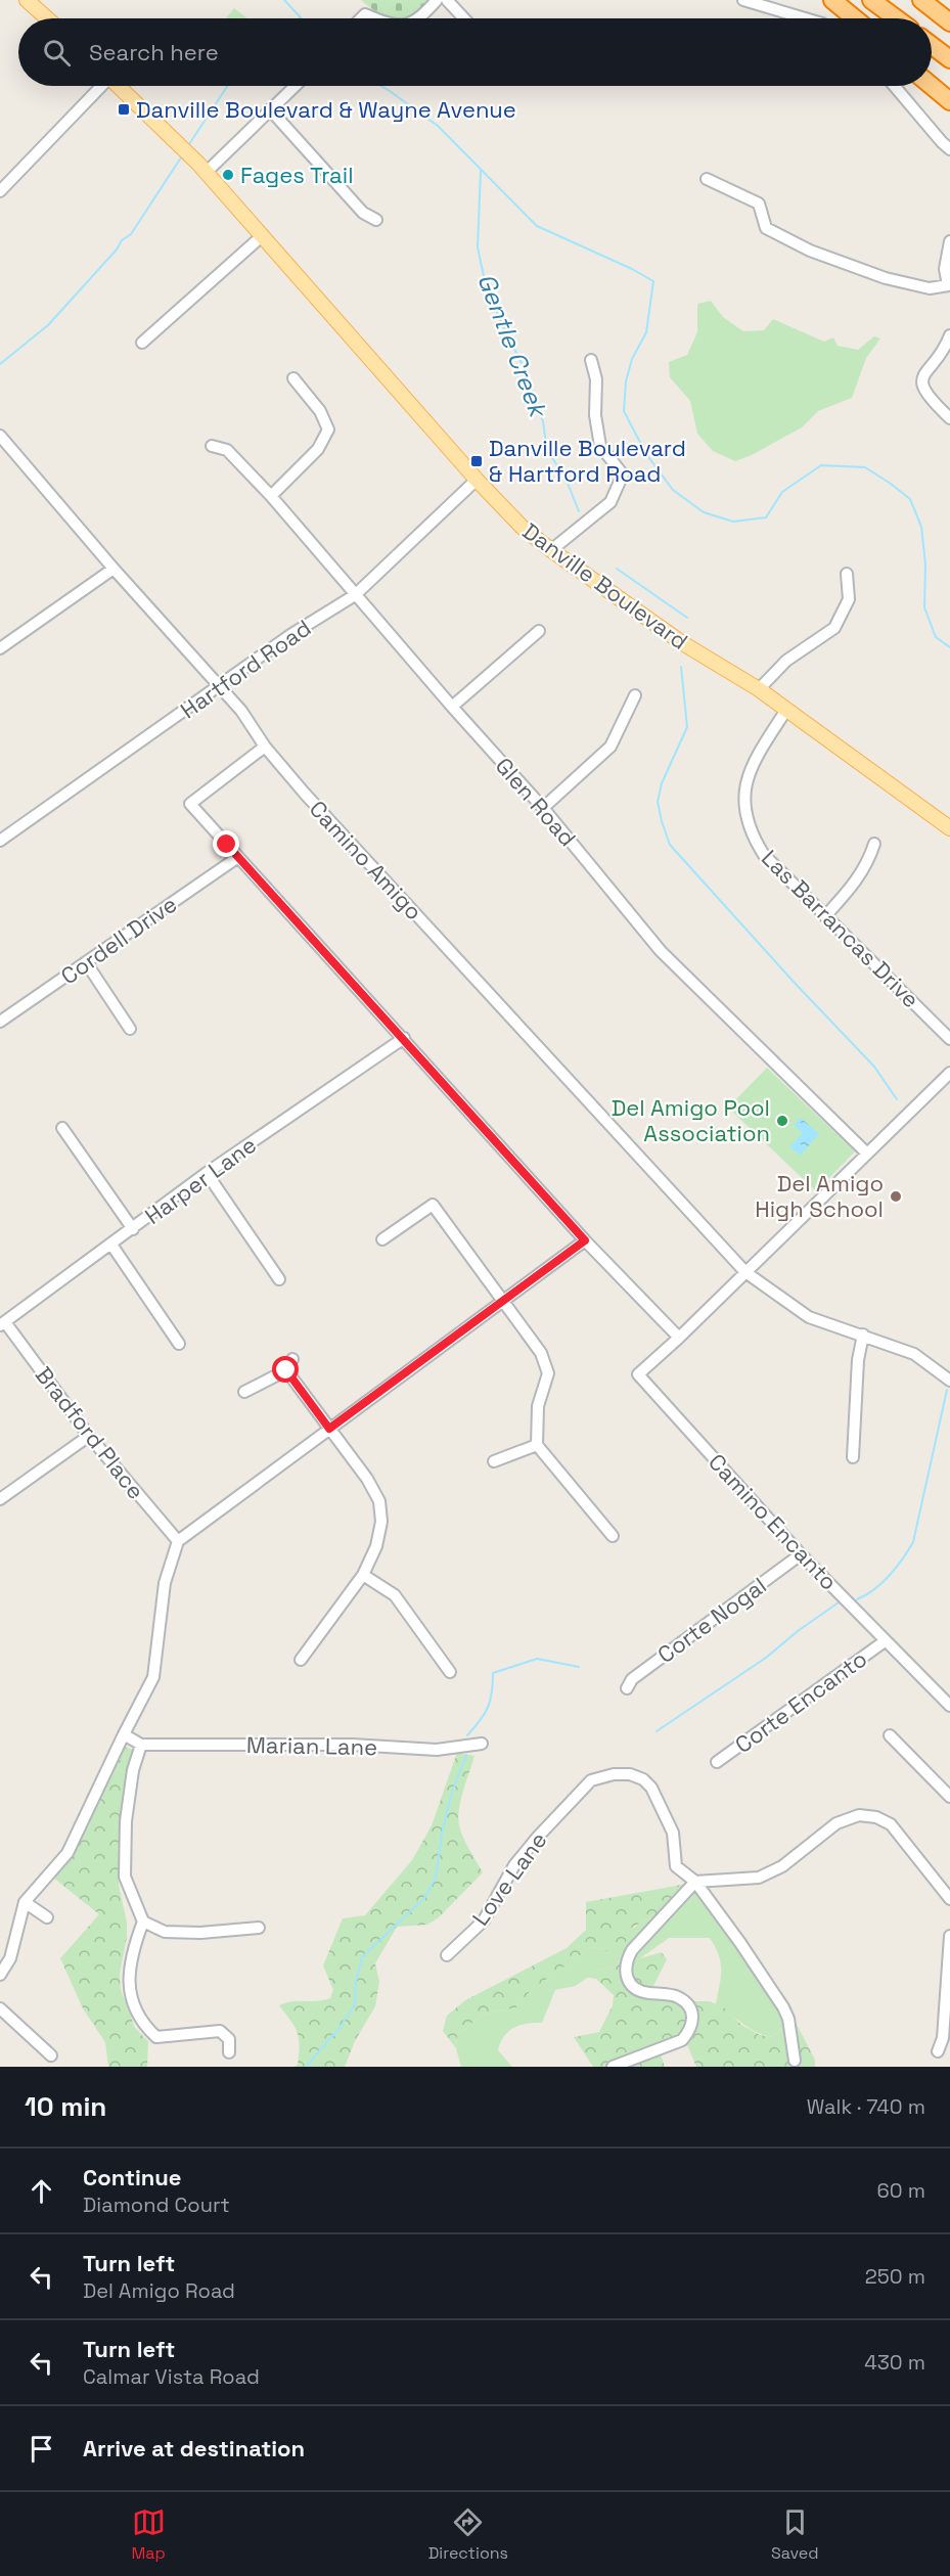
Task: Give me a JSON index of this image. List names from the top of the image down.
{
  "streets": {
    "main road": ["Danville Boulevard"],
    "street": [
      "Hartford Road",
      "Glen Road",
      "Camino Amigo",
      "Las Barrancas Drive",
      "Cordell Drive",
      "Harper Lane",
      "Bradford Place",
      "Camino Encanto",
      "Corte Nogal",
      "Corte Encanto",
      "Marian Lane",
      "Love Lane"
    ]
  },
  "crossings": [
    ["Danville Boulevard", "Hartford Road"],
    ["Danville Boulevard", "Las Barrancas Drive"],
    ["Hartford Road", "Glen Road"],
    ["Hartford Road", "Camino Amigo"],
    ["Harper Lane", "Bradford Place"],
    ["Camino Encanto", "Corte Nogal"],
    ["Camino Encanto", "Corte Encanto"]
  ],
  "water": ["Gentle Creek"],
  "places": {
    "transit": ["Danville Boulevard & Wayne Avenue", "Danville Boulevard & Hartford Road"],
    "other": ["Fages Trail", "Del Amigo Pool Association", "Del Amigo High School"]
  },
  "page": {
    "search": "Search here",
    "heading": ["10 min", "Walk · 740 m"],
    "list": [
      ["Continue", "Diamond Court", "60 m"],
      ["Turn left", "Del Amigo Road", "250 m"],
      ["Turn left", "Calmar Vista Road", "430 m"],
      "Arrive at destination"
    ],
    "nav": ["Map", "Directions", "Saved"]
  }
}
